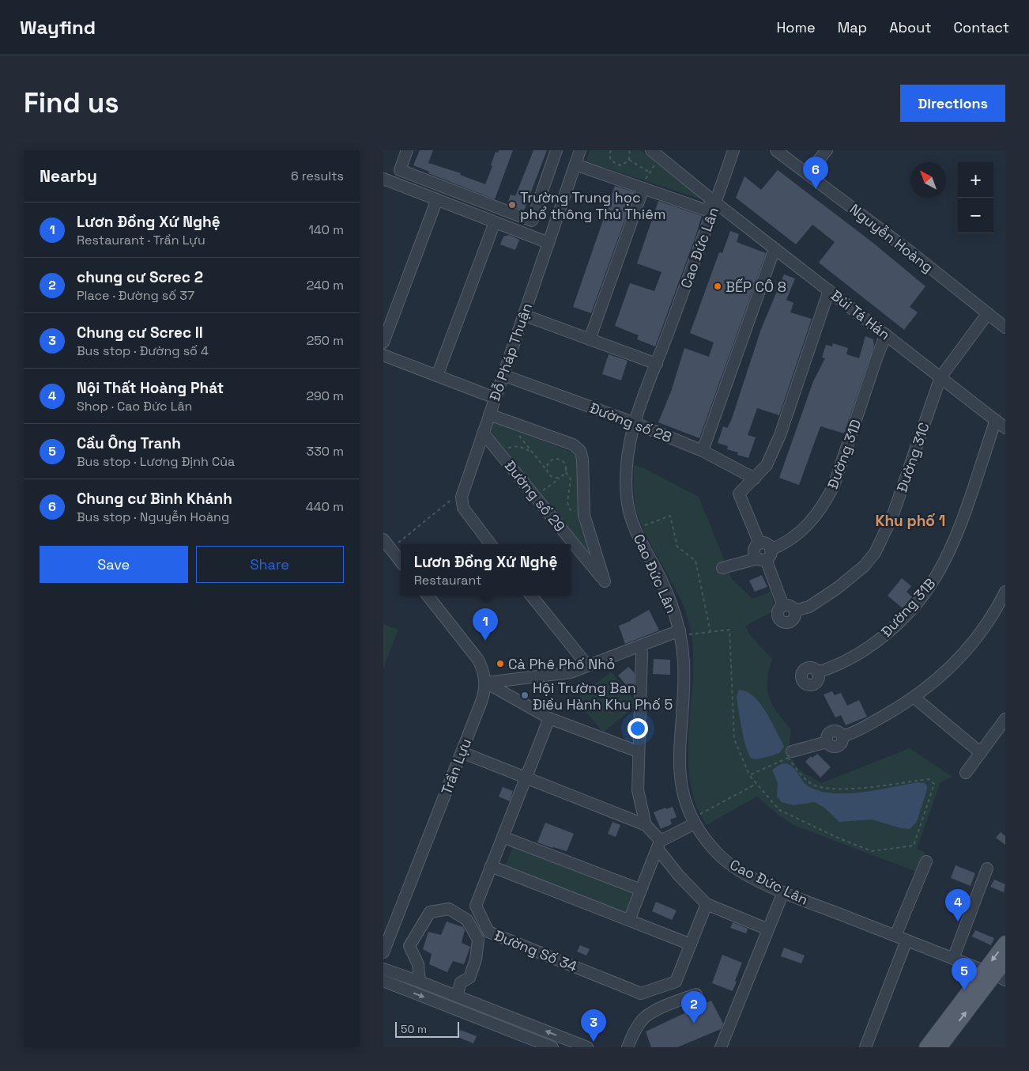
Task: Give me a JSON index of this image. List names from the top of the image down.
{
  "streets": {
    "street": [
      "Nguyễn Hoàng",
      "Cao Đức Lân",
      "Bùi Tá Hán",
      "Đỗ Pháp Thuận",
      "Đường số 28",
      "Đường 31D",
      "Đường 31C",
      "Đường số 29",
      "Đường 31B",
      "Trần Lựu",
      "Đường Số 34"
    ]
  },
  "crossings": [
    ["Nguyễn Hoàng", "Đường 31C"],
    ["Cao Đức Lân", "Bùi Tá Hán"],
    ["Cao Đức Lân", "Đường số 28"],
    ["Bùi Tá Hán", "Đường 31D"],
    ["Bùi Tá Hán", "Đường 31C"],
    ["Bùi Tá Hán", "Đường 31B"],
    ["Đỗ Pháp Thuận", "Đường số 28"],
    ["Đỗ Pháp Thuận", "Đường số 29"]
  ],
  "districts": ["Khu phố 1"],
  "places": [
    "Trường Trung học phổ thông Thủ Thiêm",
    "BẾP CÔ 8",
    "Cà Phê Phố Nhỏ",
    "Hội Trường Ban Điều Hành Khu Phố 5"
  ],
  "scale_bar": "50 m",
  "north": "top left",
  "page": {
    "header": "Wayfind",
    "nav": [
      "Home",
      "Map",
      "About",
      "Contact"
    ],
    "buttons": [
      "Directions",
      ["Save", "Share"]
    ],
    "title": "Find us",
    "heading": ["Nearby", "6 results"],
    "pins": [
      "6",
      "1",
      "4",
      "5",
      "2",
      "3"
    ],
    "map_buttons": ["+", "−"],
    "list": [
      {
        "mark": "1",
        "name": "Lươn Đồng Xứ Nghệ",
        "note": "Restaurant · Trần Lựu",
        "value": "140 m"
      },
      {
        "mark": "2",
        "name": "chung cư Screc 2",
        "note": "Place · Đường số 37",
        "value": "240 m"
      },
      {
        "mark": "3",
        "name": "Chung cư Screc II",
        "note": "Bus stop · Đường số 4",
        "value": "250 m"
      },
      {
        "mark": "4",
        "name": "Nội Thất Hoàng Phát",
        "note": "Shop · Cao Đức Lân",
        "value": "290 m"
      },
      {
        "mark": "5",
        "name": "Cầu Ông Tranh",
        "note": "Bus stop · Lương Định Của",
        "value": "330 m"
      },
      {
        "mark": "6",
        "name": "Chung cư Bình Khánh",
        "note": "Bus stop · Nguyễn Hoàng",
        "value": "440 m"
      }
    ],
    "popup": ["Lươn Đồng Xứ Nghệ", "Restaurant"],
    "scale": "50 m"
  }
}
